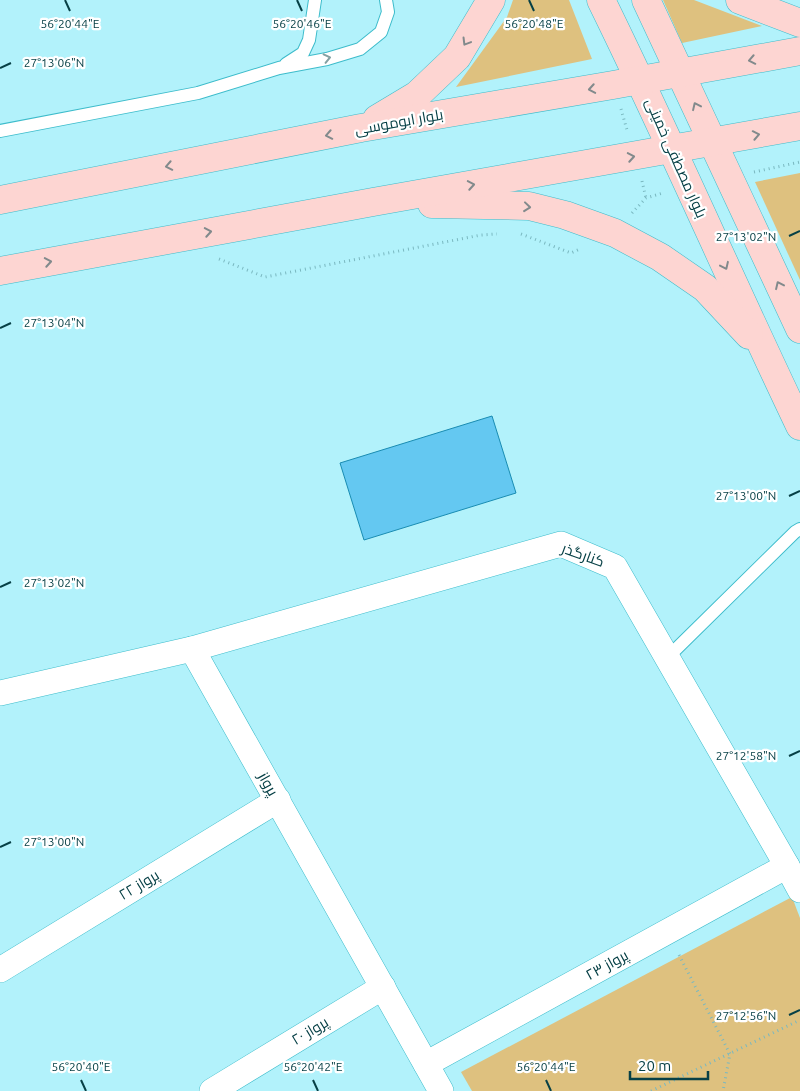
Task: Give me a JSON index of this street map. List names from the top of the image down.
{
  "streets": {
    "main road": ["بلوار ابوموسی", "بلوار مصطفی خمینی"],
    "street": [
      "کنارگذر",
      "پرواز",
      "پرواز ۲۲",
      "پرواز ۲۳",
      "پرواز ۲۰"
    ]
  },
  "crossings": [
    ["بلوار ابوموسی", "بلوار مصطفی خمینی"],
    ["کنارگذر", "پرواز"],
    ["کنارگذر", "پرواز ۲۳"],
    ["پرواز", "پرواز ۲۲"],
    ["پرواز", "پرواز ۲۳"],
    ["پرواز", "پرواز ۲۰"]
  ],
  "scale_bar": "20 m",
  "coordinates": [
    "56°20'44\"E",
    "56°20'46\"E",
    "56°20'48\"E",
    "27°13'06\"N",
    "27°13'02\"N",
    "27°13'04\"N",
    "27°13'00\"N",
    "27°12'58\"N",
    "27°12'56\"N",
    "56°20'40\"E",
    "56°20'42\"E"
  ]
}
